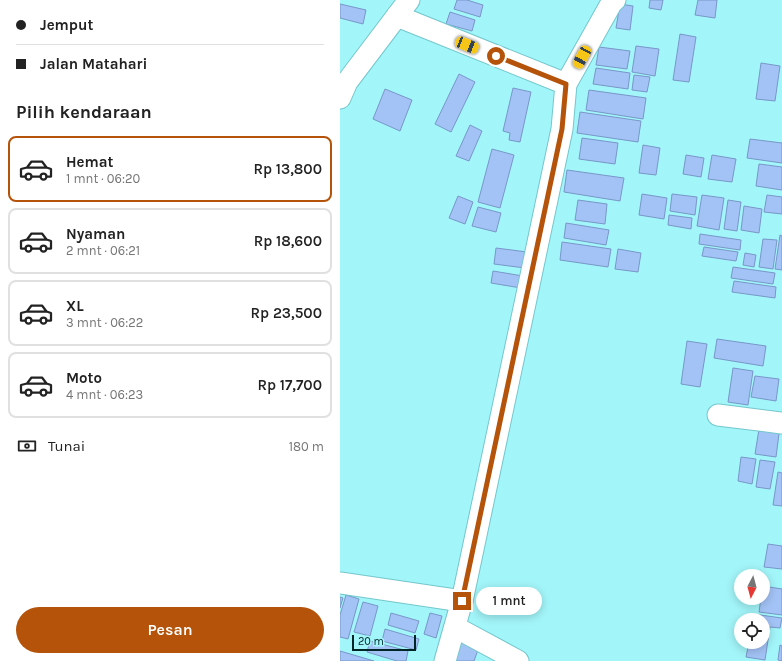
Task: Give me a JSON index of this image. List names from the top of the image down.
{
  "scale_bar": "20 m",
  "north": "bottom",
  "page": {
    "banner": ["Jemput", "Jalan Matahari"],
    "heading": "Pilih kendaraan",
    "list": [
      {
        "name": "Hemat",
        "note": "1 mnt · 06:20",
        "value": "Rp 13,800"
      },
      {
        "name": "Nyaman",
        "note": "2 mnt · 06:21",
        "value": "Rp 18,600"
      },
      {
        "name": "XL",
        "note": "3 mnt · 06:22",
        "value": "Rp 23,500"
      },
      {
        "name": "Moto",
        "note": "4 mnt · 06:23",
        "value": "Rp 17,700"
      }
    ],
    "pay": ["Tunai", "180 m"],
    "bubble": "1 mnt",
    "buttons": "Pesan",
    "scale": "20 m"
  }
}
